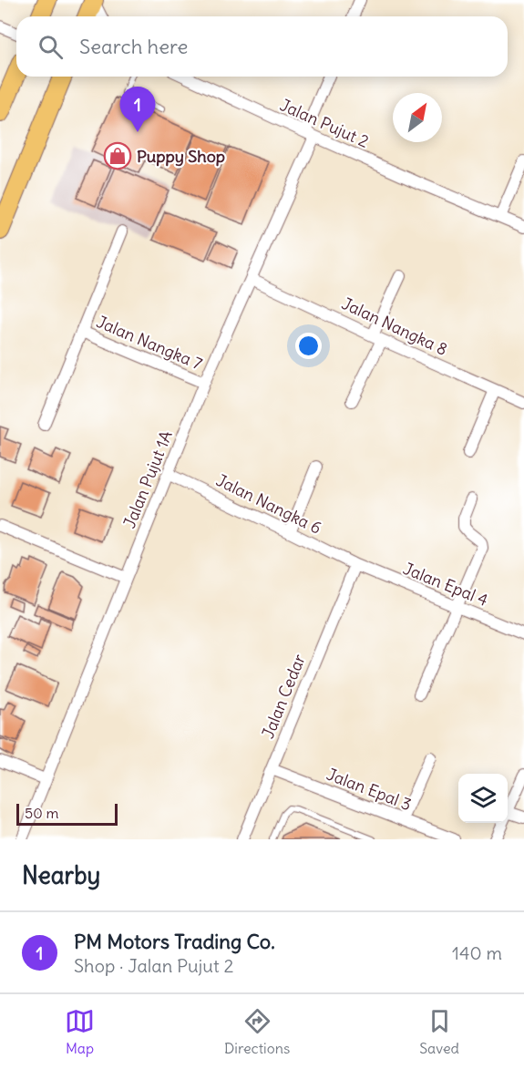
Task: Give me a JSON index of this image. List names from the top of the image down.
{
  "streets": {
    "street": [
      "Jalan Pujut 2",
      "Jalan Nangka 8",
      "Jalan Nangka 7",
      "Jalan Pujut 1A",
      "Jalan Nangka 6",
      "Jalan Epal 4",
      "Jalan Cedar",
      "Jalan Epal 3"
    ]
  },
  "crossings": [
    ["Jalan Pujut 2", "Jalan Pujut 1A"],
    ["Jalan Nangka 8", "Jalan Pujut 1A"],
    ["Jalan Nangka 7", "Jalan Pujut 1A"],
    ["Jalan Pujut 1A", "Jalan Nangka 6"],
    ["Jalan Nangka 6", "Jalan Epal 4"],
    ["Jalan Nangka 6", "Jalan Cedar"],
    ["Jalan Epal 4", "Jalan Cedar"],
    ["Jalan Cedar", "Jalan Epal 3"]
  ],
  "places": {
    "shop": ["Puppy Shop"]
  },
  "scale_bar": "50 m",
  "north": "top right",
  "page": {
    "search": "Search here",
    "pins": "1",
    "scale": "50 m",
    "heading": "Nearby",
    "list": [
      {
        "mark": "1",
        "name": "PM Motors Trading Co.",
        "note": "Shop · Jalan Pujut 2",
        "value": "140 m"
      }
    ],
    "nav": ["Map", "Directions", "Saved"]
  }
}
